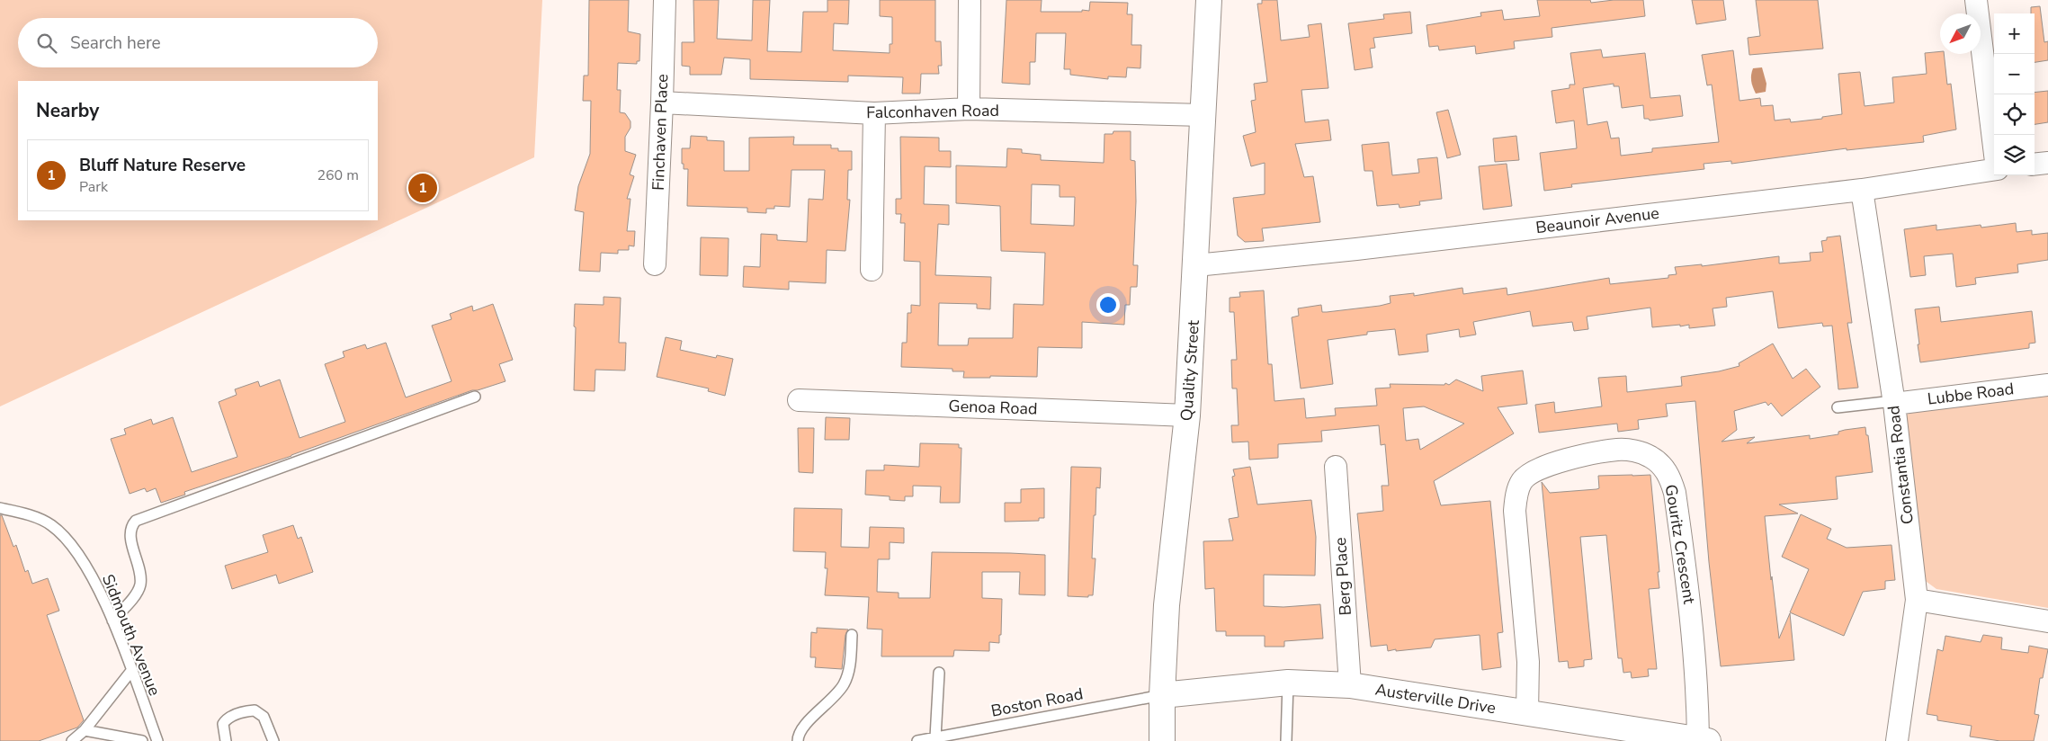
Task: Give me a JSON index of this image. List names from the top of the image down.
{
  "streets": {
    "street": [
      "Falconhaven Road",
      "Finchaven Place",
      "Beaunoir Avenue",
      "Quality Street",
      "Lubbe Road",
      "Genoa Road",
      "Constantia Road",
      "Gouritz Crescent",
      "Berg Place",
      "Austerville Drive"
    ],
    "lane": ["Sidmouth Avenue", "Boston Road"]
  },
  "crossings": [
    ["Falconhaven Road", "Finchaven Place"],
    ["Falconhaven Road", "Quality Street"],
    ["Beaunoir Avenue", "Quality Street"],
    ["Beaunoir Avenue", "Constantia Road"],
    ["Quality Street", "Genoa Road"],
    ["Quality Street", "Austerville Drive"],
    ["Quality Street", "Boston Road"],
    ["Lubbe Road", "Constantia Road"],
    ["Gouritz Crescent", "Austerville Drive"],
    ["Berg Place", "Austerville Drive"],
    ["Austerville Drive", "Boston Road"]
  ],
  "north": "bottom left",
  "page": {
    "map_buttons": ["+", "−"],
    "search": "Search here",
    "heading": "Nearby",
    "list": [
      {
        "mark": "1",
        "name": "Bluff Nature Reserve",
        "note": "Park",
        "value": "260 m"
      }
    ],
    "pins": "1"
  }
}
